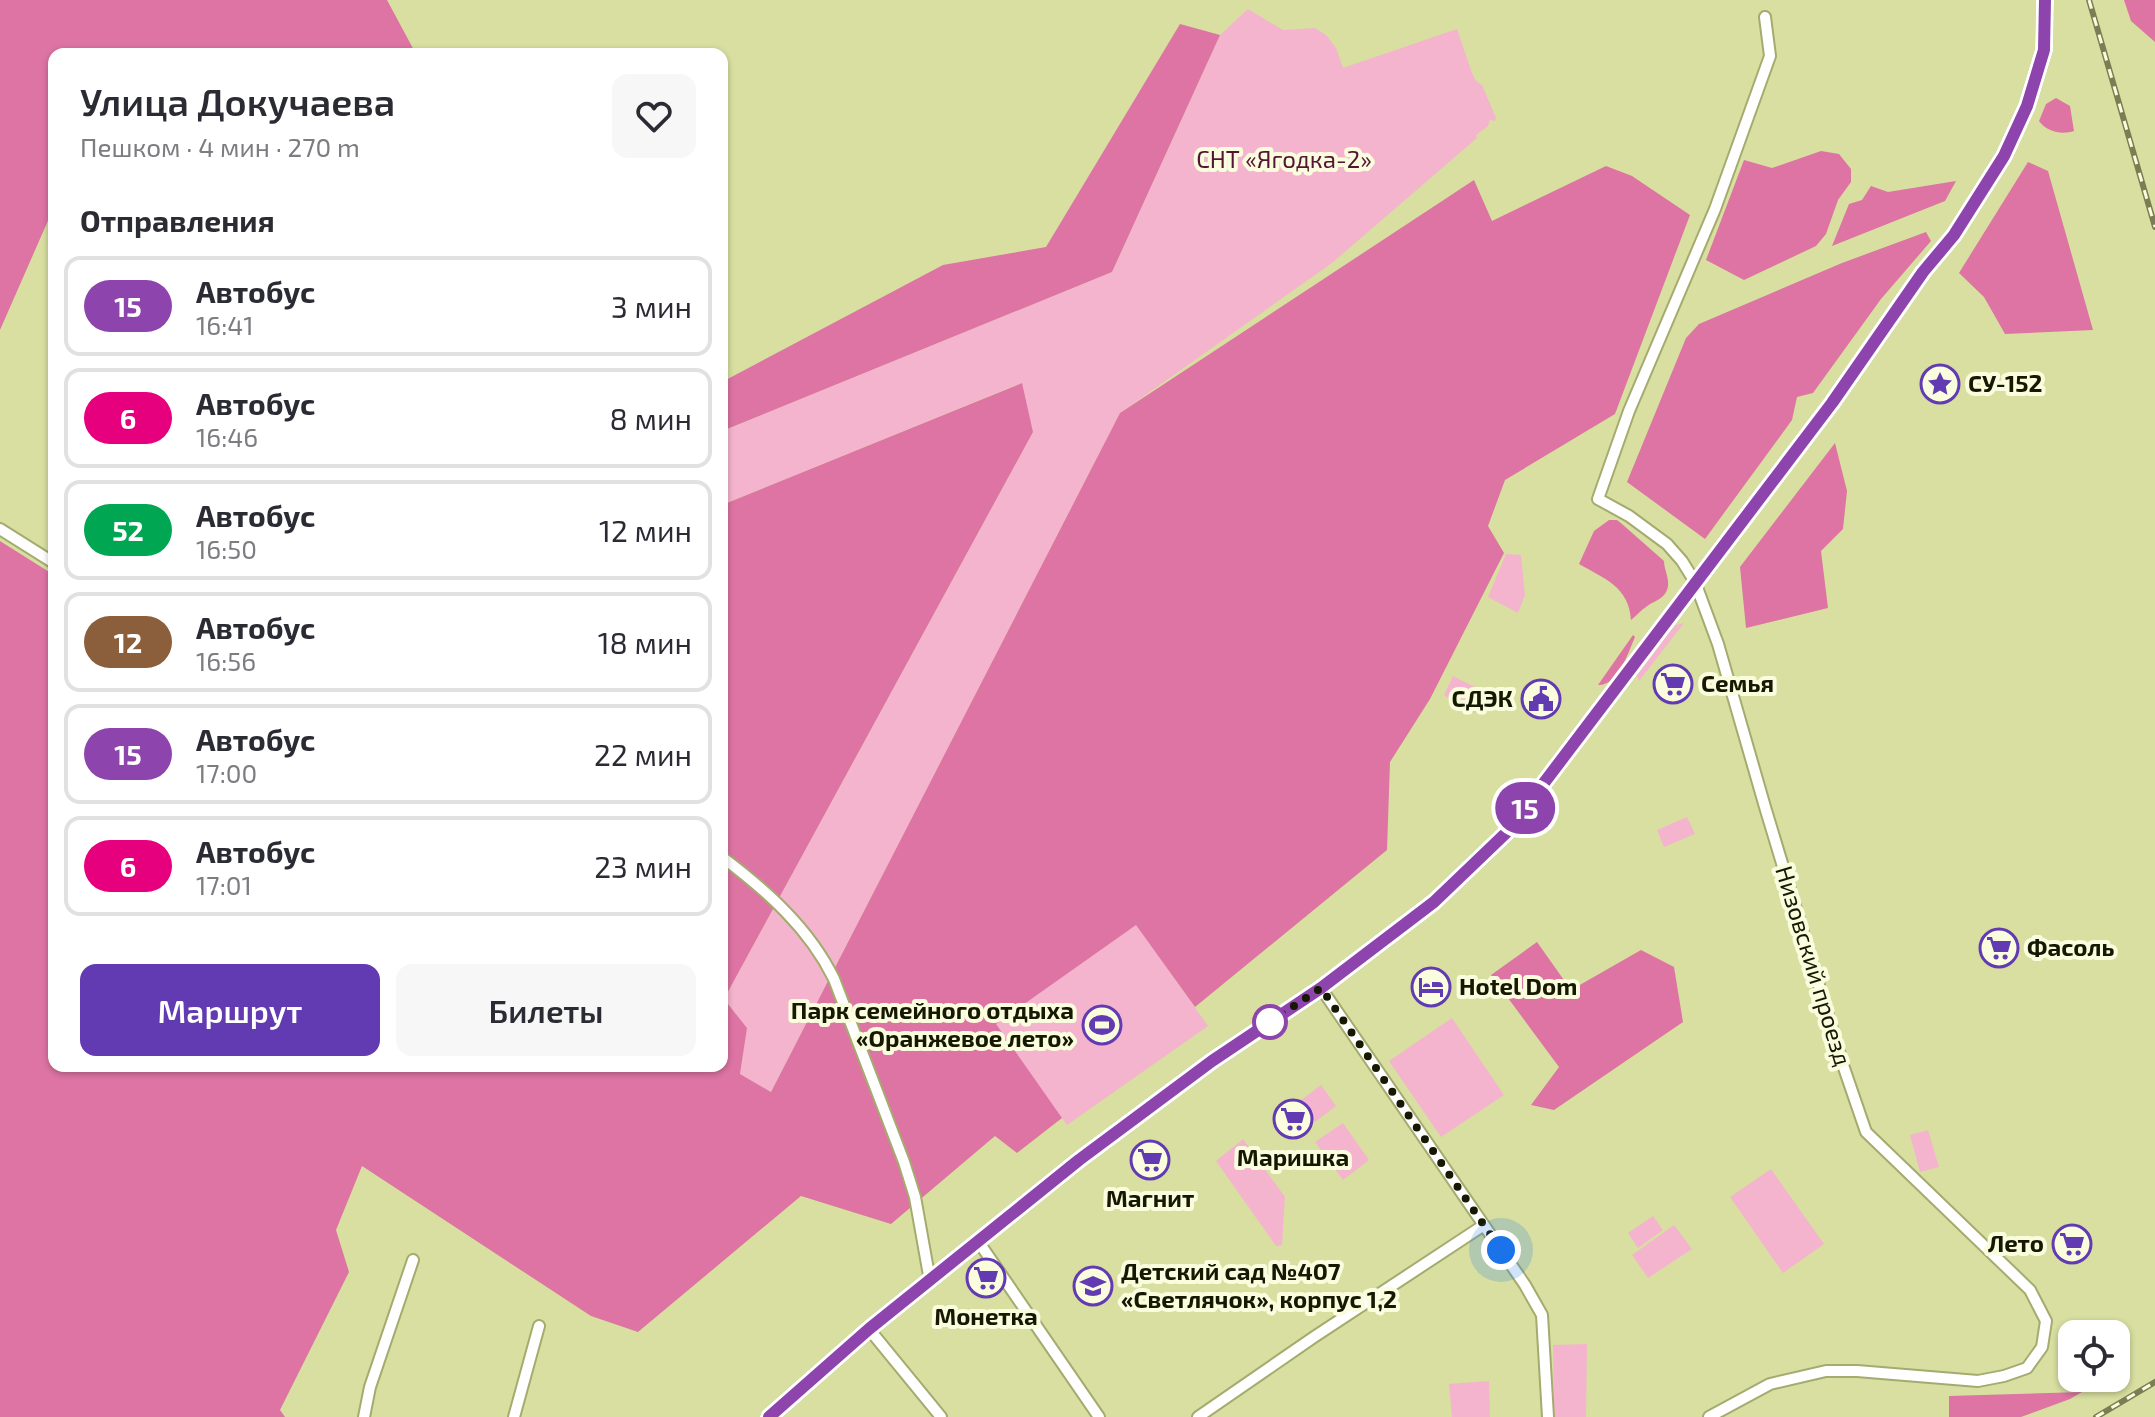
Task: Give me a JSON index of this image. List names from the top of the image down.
{
  "streets": {
    "street": ["Низовский проезд"]
  },
  "parks": ["СНТ «Ягодка-2»"],
  "places": {
    "place": ["СУ-152"],
    "supermarket": [
      "Семья",
      "Фасоль",
      "Маришка",
      "Магнит",
      "Лето",
      "Монетка"
    ],
    "public building": ["СДЭК"],
    "hotel": ["Hotel Dom"],
    "sports": ["Парк семейного отдыха «Оранжевое лето»"],
    "school or university": ["Детский сад №407 «Светлячок», корпус 1,2"]
  },
  "lines": ["bus line 15"],
  "page": {
    "on_map": "15",
    "heading": [
      ["Улица Докучаева", "Пешком · 4 мин · 270 m"],
      "Отправления"
    ],
    "list": [
      {
        "mark": "15",
        "name": "Автобус",
        "note": "16:41",
        "value": "3 мин"
      },
      {
        "mark": "6",
        "name": "Автобус",
        "note": "16:46",
        "value": "8 мин"
      },
      {
        "mark": "52",
        "name": "Автобус",
        "note": "16:50",
        "value": "12 мин"
      },
      {
        "mark": "12",
        "name": "Автобус",
        "note": "16:56",
        "value": "18 мин"
      },
      {
        "mark": "15",
        "name": "Автобус",
        "note": "17:00",
        "value": "22 мин"
      },
      {
        "mark": "6",
        "name": "Автобус",
        "note": "17:01",
        "value": "23 мин"
      }
    ],
    "buttons": ["Маршрут", "Билеты"]
  }
}
